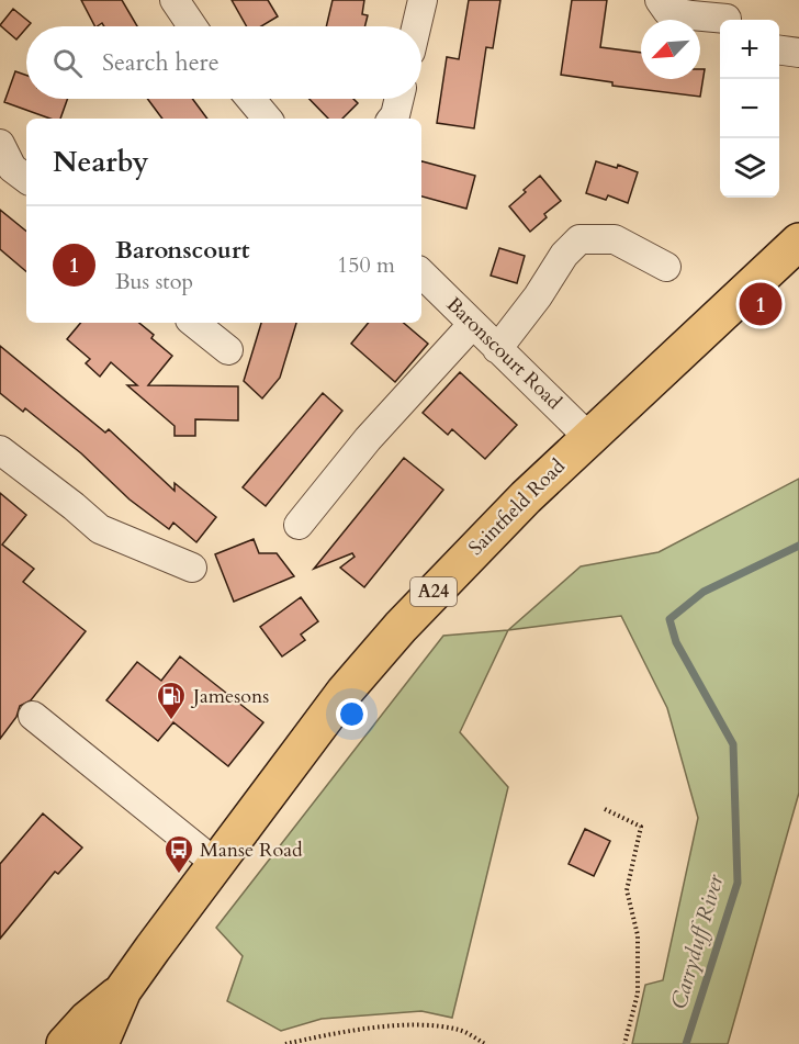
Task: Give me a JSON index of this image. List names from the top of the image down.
{
  "streets": {
    "highway": ["Saintfield Road", "A24"],
    "street": ["Baronscourt Road"]
  },
  "crossings": [
    ["Baronscourt Road", "Saintfield Road"]
  ],
  "water": ["Carryduff River"],
  "places": {
    "fuel station": ["Jamesons"],
    "bus stop": ["Manse Road"]
  },
  "north": "bottom left",
  "page": {
    "map_buttons": ["+", "−"],
    "search": "Search here",
    "heading": "Nearby",
    "list": [
      {
        "mark": "1",
        "name": "Baronscourt",
        "note": "Bus stop",
        "value": "150 m"
      }
    ],
    "pins": "1"
  }
}
